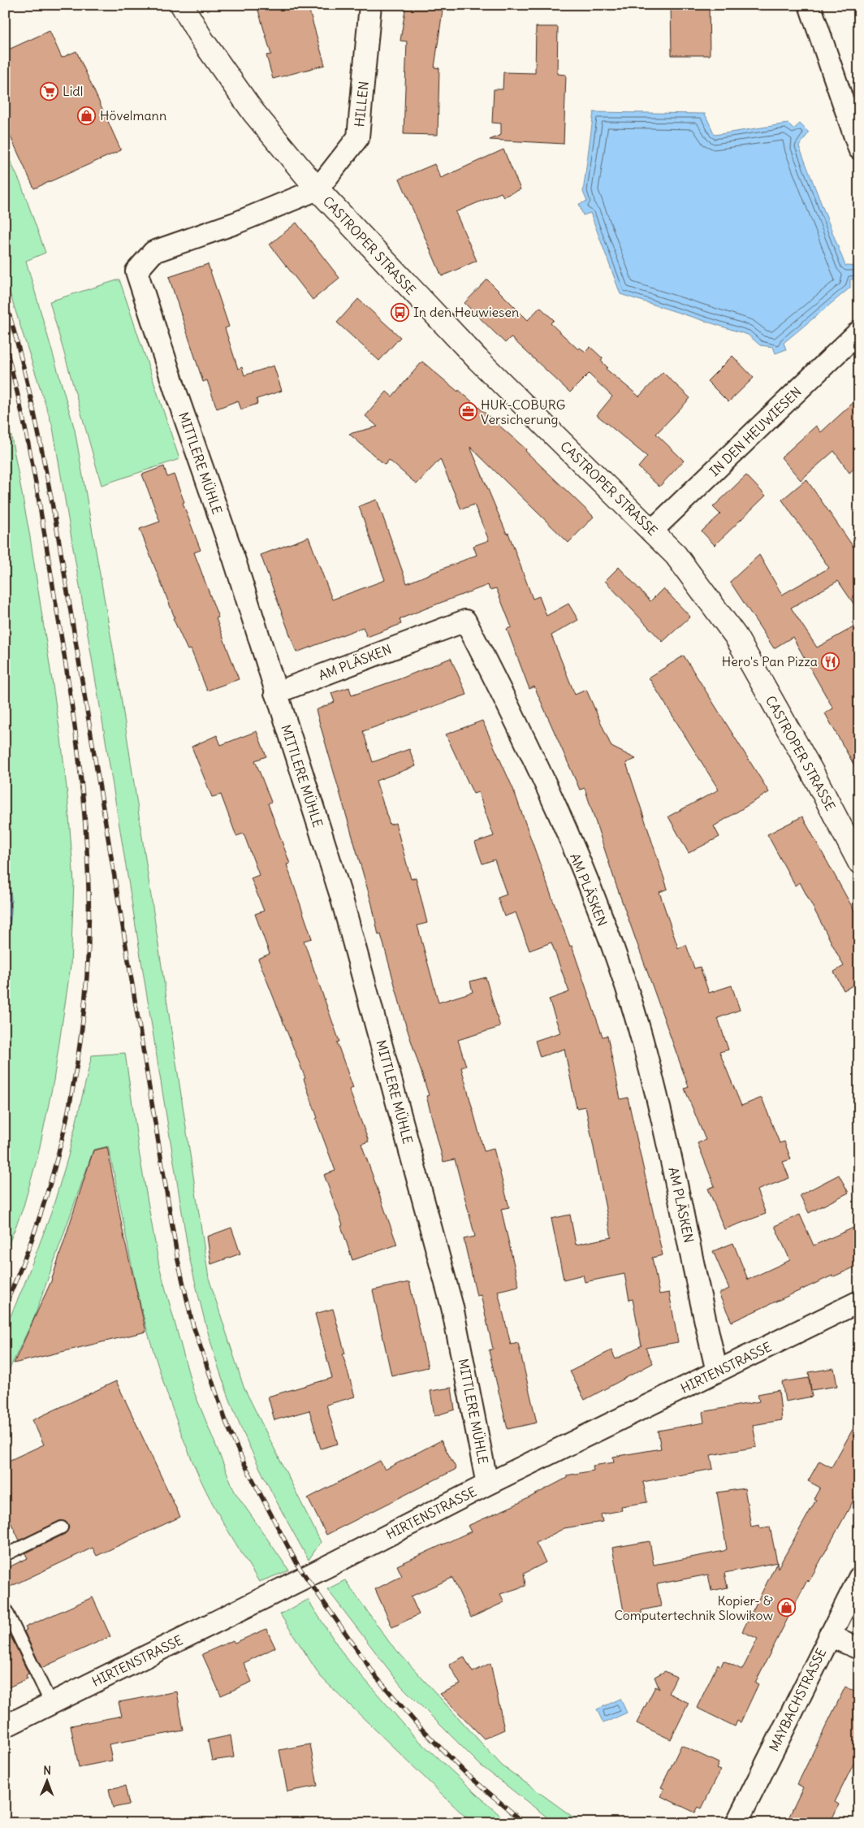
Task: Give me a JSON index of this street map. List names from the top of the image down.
{
  "streets": {
    "main road": ["CASTROPER STRASSE"],
    "street": [
      "HILLEN",
      "IN DEN HEUWIESEN",
      "MITTLERE MÜHLE",
      "AM PLÄSKEN",
      "HIRTENSTRASSE",
      "MAYBACHSTRASSE"
    ]
  },
  "crossings": [
    ["HILLEN", "CASTROPER STRASSE"],
    ["HILLEN", "MITTLERE MÜHLE"],
    ["CASTROPER STRASSE", "IN DEN HEUWIESEN"],
    ["CASTROPER STRASSE", "MITTLERE MÜHLE"],
    ["MITTLERE MÜHLE", "AM PLÄSKEN"],
    ["MITTLERE MÜHLE", "HIRTENSTRASSE"],
    ["AM PLÄSKEN", "HIRTENSTRASSE"]
  ],
  "places": {
    "supermarket": ["Lidl"],
    "shop": ["Hövelmann", "Kopier- & Computertechnik Slowikow"],
    "bus stop": ["In den Heuwiesen"],
    "office": ["HUK-COBURG Versicherung"],
    "restaurant": ["Hero's Pan Pizza"]
  },
  "north": "top"
}
